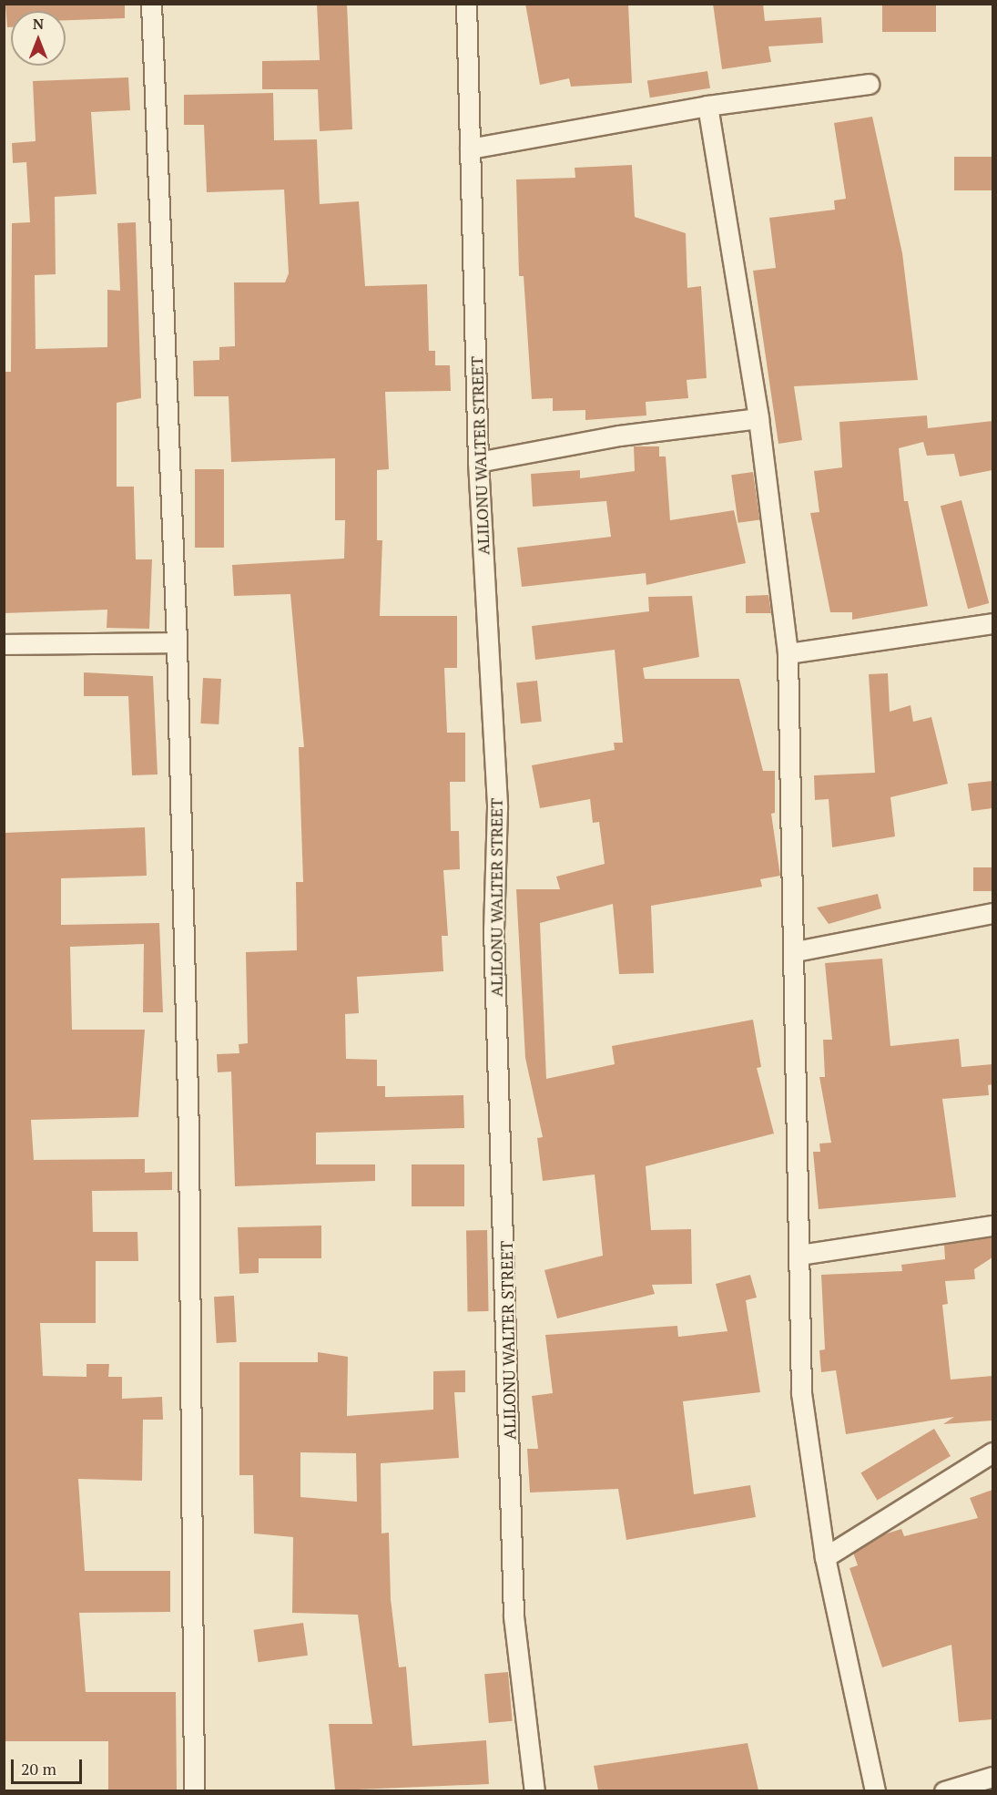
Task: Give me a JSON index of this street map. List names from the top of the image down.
{
  "streets": {
    "street": ["ALILONU WALTER STREET"]
  },
  "scale_bar": "20 m",
  "north": "top"
}
